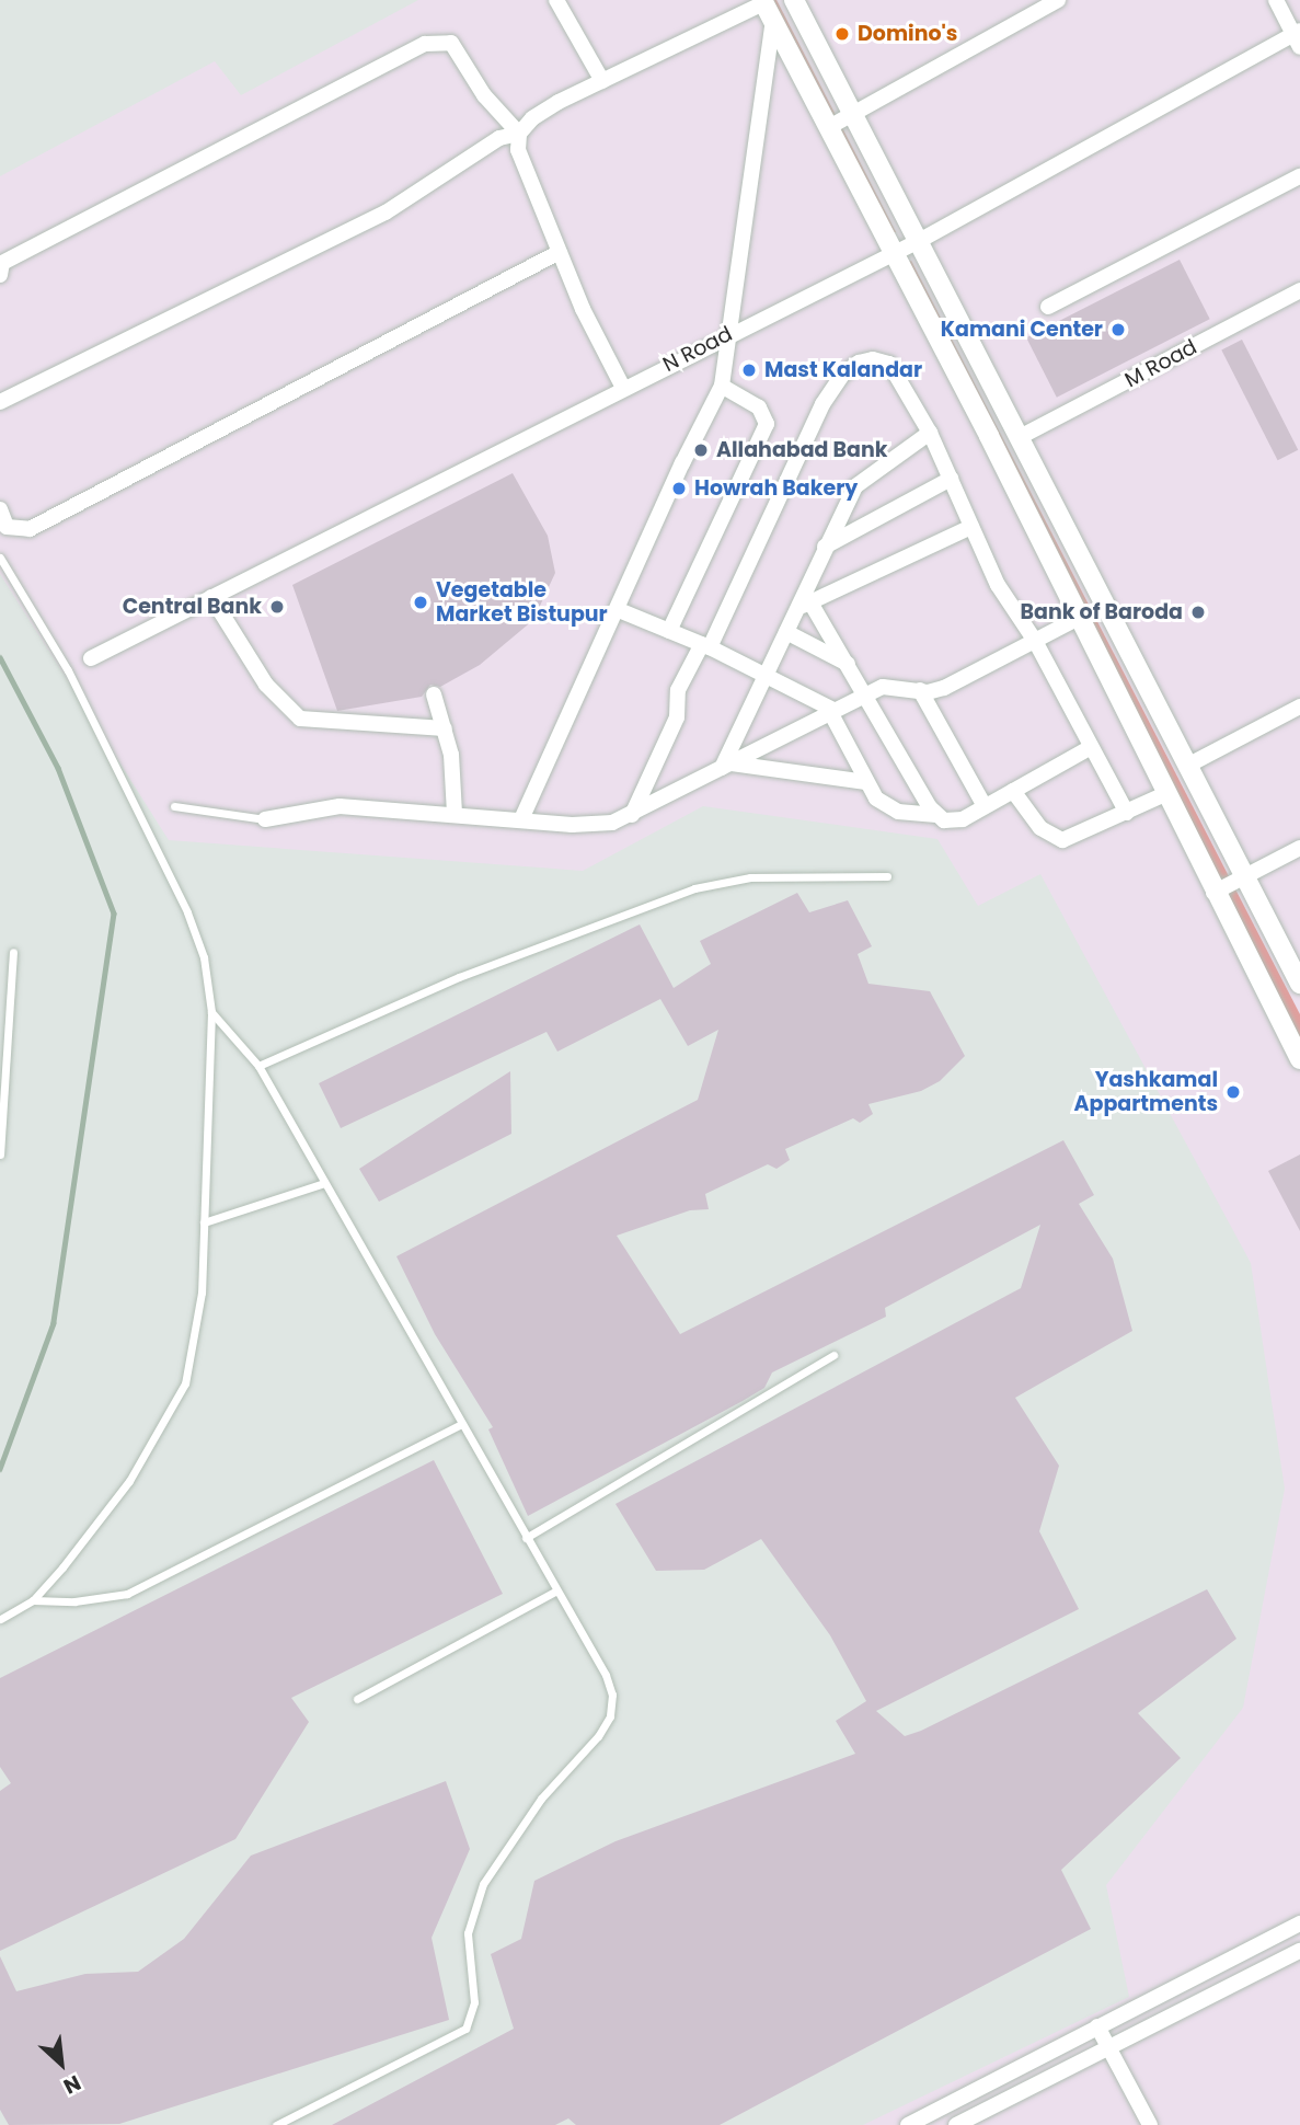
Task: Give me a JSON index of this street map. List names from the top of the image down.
{
  "streets": {
    "street": ["N Road", "M Road"]
  },
  "places": [
    "Domino's",
    "Kamani Center",
    "Mast Kalandar",
    "Allahabad Bank",
    "Howrah Bakery",
    "Vegetable Market Bistupur",
    "Central Bank",
    "Bank of Baroda",
    "Yashkamal Appartments"
  ],
  "north": "bottom right"
}
